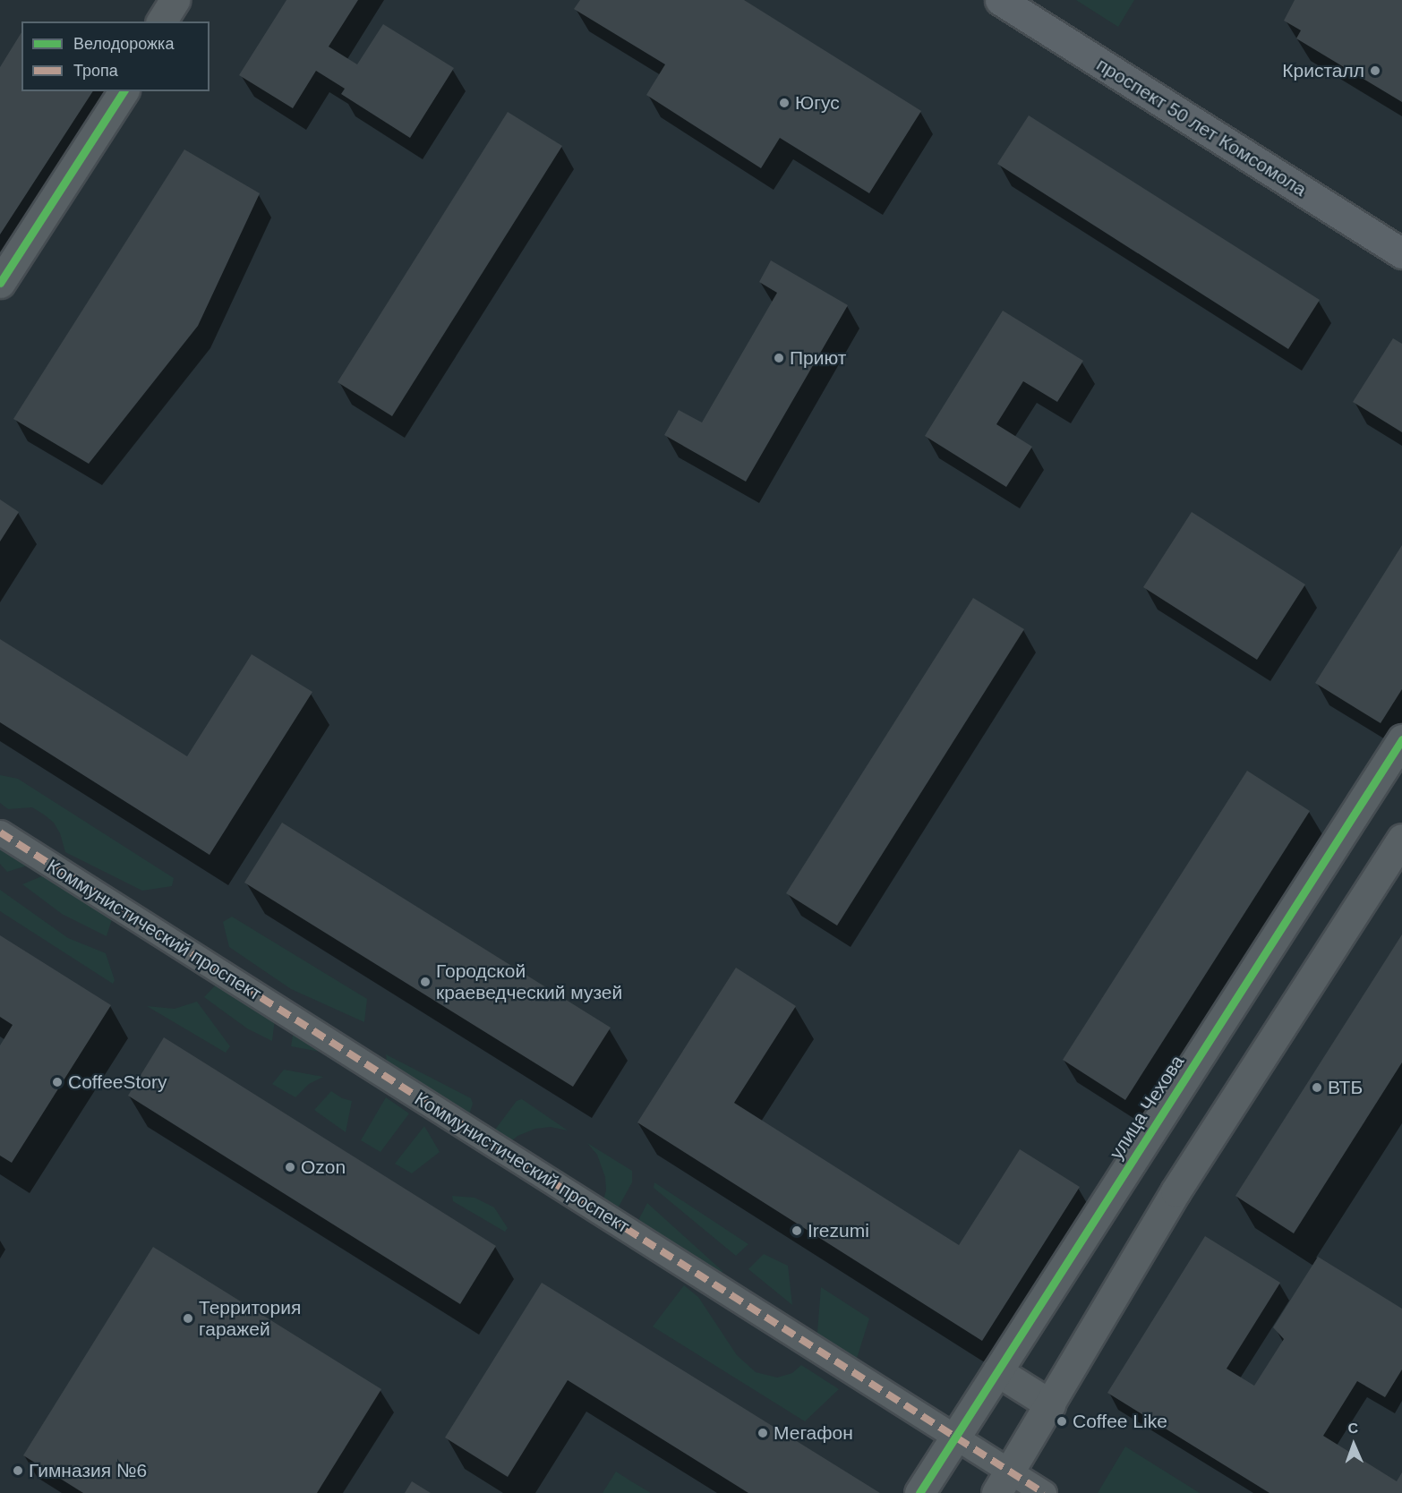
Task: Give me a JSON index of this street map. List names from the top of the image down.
{
  "streets": {
    "main road": ["проспект 50 лет Комсомола"],
    "street": ["Коммунистический проспект", "улица Чехова"]
  },
  "crossings": [
    ["Коммунистический проспект", "улица Чехова"]
  ],
  "places": [
    "Кристалл",
    "Югус",
    "Приют",
    "Городской краеведческий музей",
    "CoffeeStory",
    "ВТБ",
    "Ozon",
    "Irezumi",
    "Территория гаражей",
    "Coffee Like",
    "Мегафон",
    "Гимназия №6"
  ],
  "legend": ["Велодорожка", "Тропа"],
  "north": "top"
}
